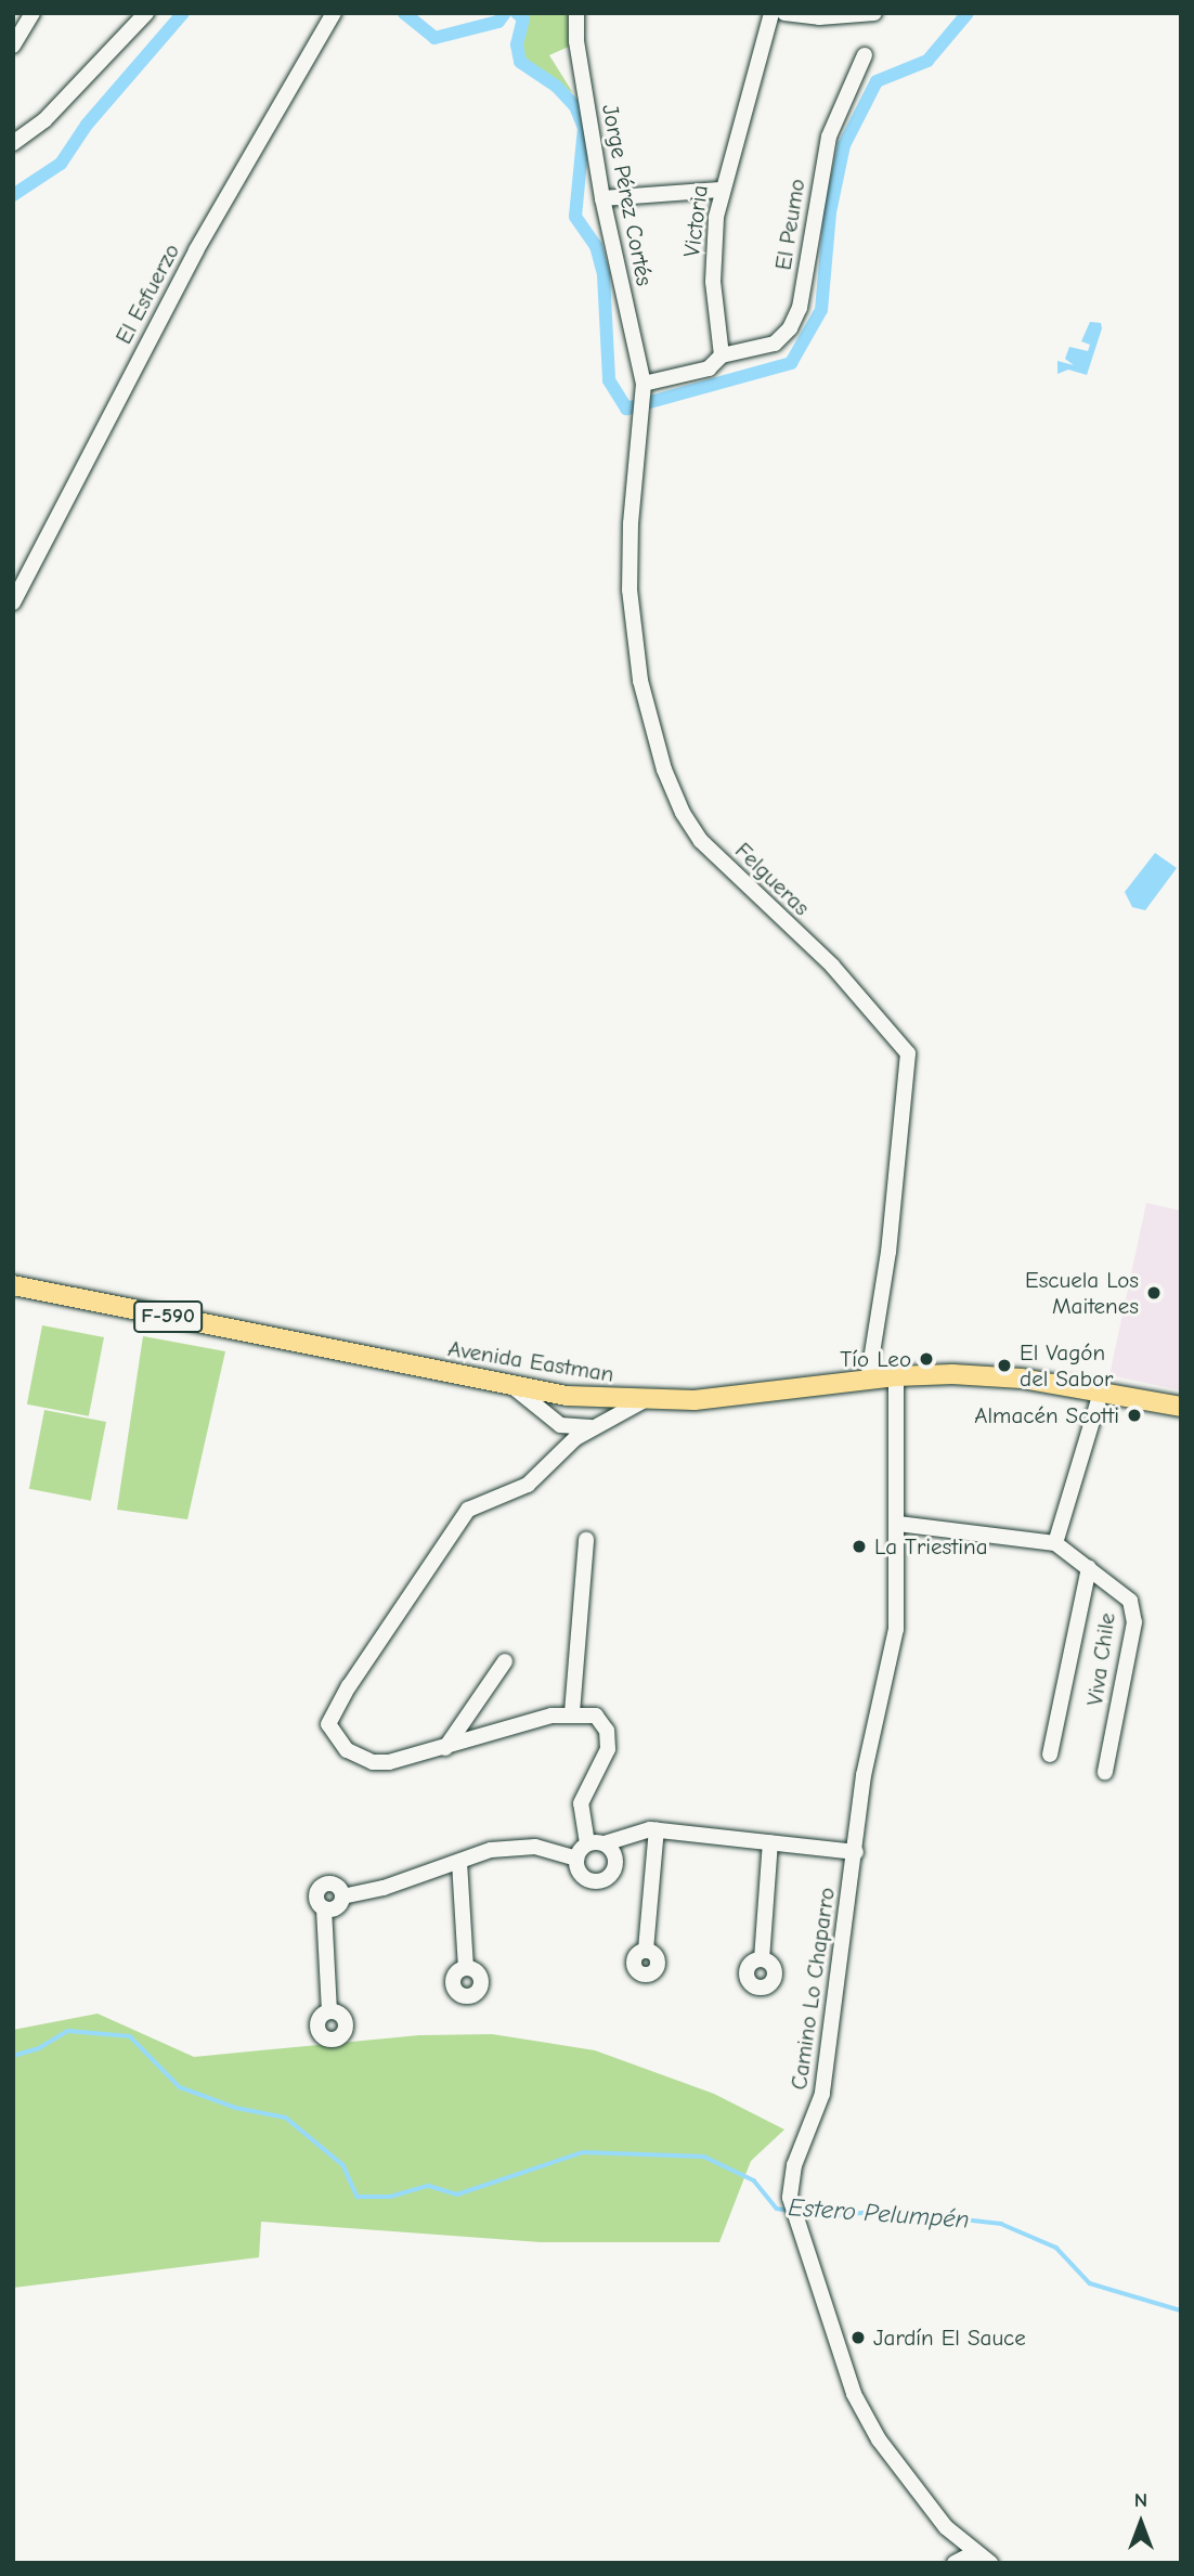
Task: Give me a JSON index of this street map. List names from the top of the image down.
{
  "streets": {
    "main road": ["F-590", "Avenida Eastman"],
    "street": [
      "Jorge Pérez Cortés",
      "Victoria",
      "El Peumo",
      "El Esfuerzo",
      "Felgueras",
      "Viva Chile",
      "Camino Lo Chaparro"
    ]
  },
  "crossings": [
    ["Jorge Pérez Cortés", "Felgueras"],
    ["Victoria", "El Peumo"],
    ["Felgueras", "Avenida Eastman"],
    ["Avenida Eastman", "Camino Lo Chaparro"],
    ["Viva Chile", "Camino Lo Chaparro"]
  ],
  "water": ["Estero Pelumpén"],
  "places": [
    "Escuela Los Maitenes",
    "Tío Leo",
    "El Vagón del Sabor",
    "Almacén Scotti",
    "La Triestina",
    "Jardín El Sauce"
  ],
  "north": "top"
}
